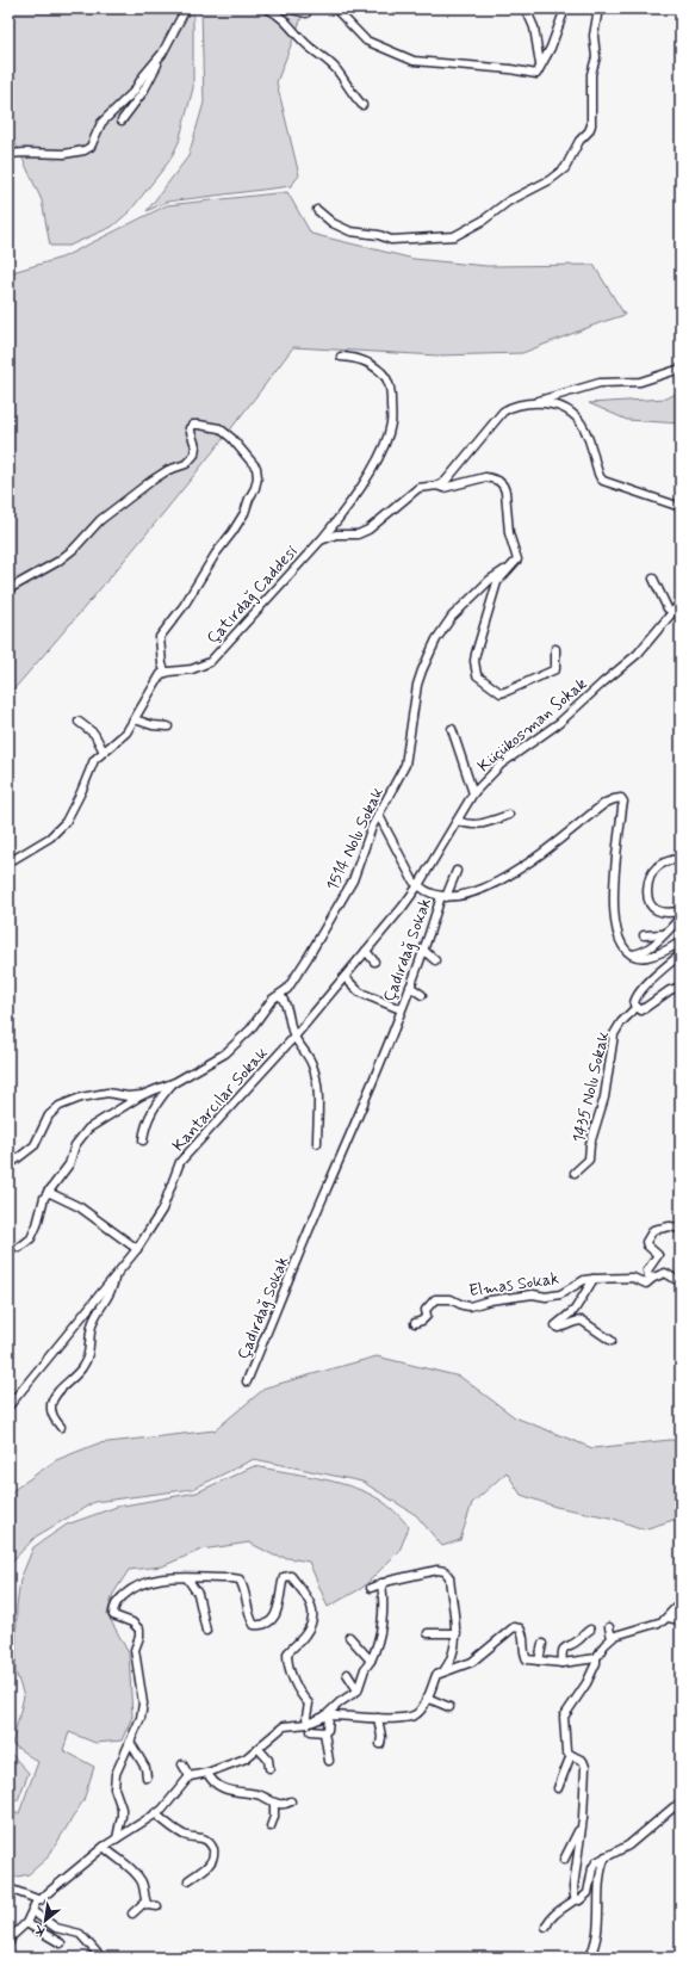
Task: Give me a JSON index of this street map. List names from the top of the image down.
{
  "streets": {
    "street": [
      "Çatırdağ Caddesi",
      "Küçükosman Sokak",
      "1514 Nolu Sokak",
      "Çadırdağ Sokak",
      "1435 Nolu Sokak",
      "Kantarcılar Sokak",
      "Elmas Sokak"
    ]
  },
  "crossings": [
    ["Çatırdağ Caddesi", "1514 Nolu Sokak"],
    ["Küçükosman Sokak", "Kantarcılar Sokak"]
  ],
  "north": "bottom left"
}
